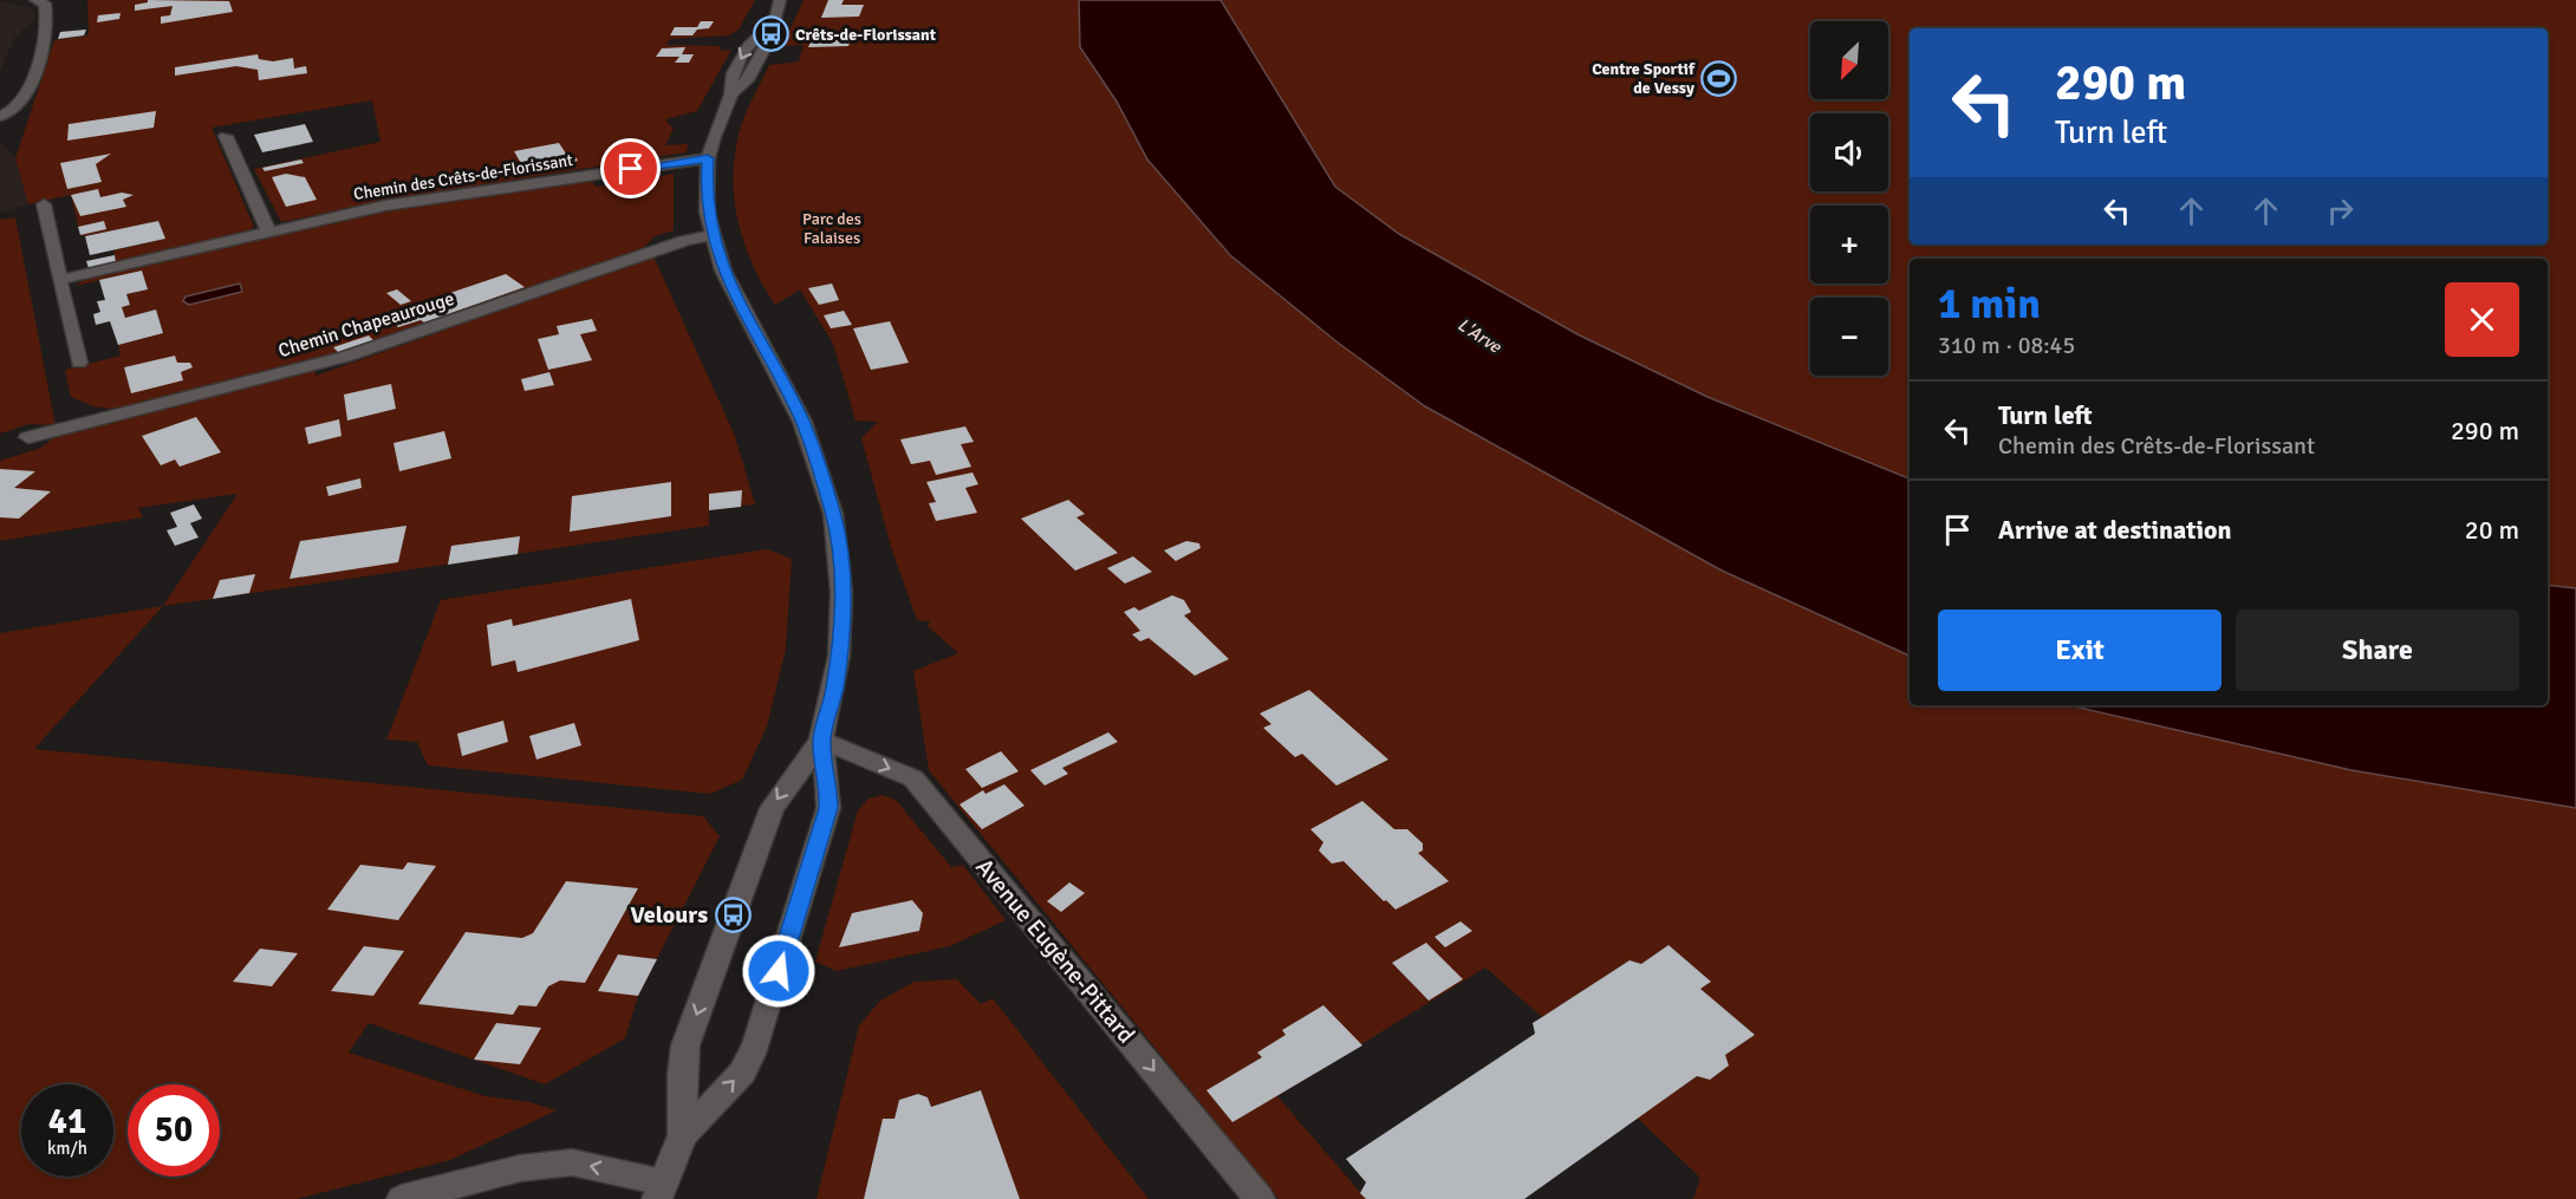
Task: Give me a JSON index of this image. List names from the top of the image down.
{
  "streets": {
    "street": ["Chemin des Crêts-de-Florissant", "Chemin Chapeaurouge", "Avenue Eugène-Pittard"]
  },
  "one_way": ["Avenue Eugène-Pittard"],
  "water": ["L'Arve"],
  "parks": ["Parc des Falaises"],
  "places": {
    "bus stop": ["Crêts-de-Florissant", "Velours"],
    "sports": ["Centre Sportif de Vessy"]
  },
  "north": "bottom left",
  "page": {
    "map_buttons": ["+", "−"],
    "turn": ["290 m", "Turn left"],
    "heading": ["1 min", "310 m · 08:45"],
    "list": [
      {
        "name": "Turn left",
        "note": "Chemin des Crêts-de-Florissant",
        "value": "290 m"
      },
      {
        "name": "Arrive at destination",
        "value": "20 m"
      }
    ],
    "buttons": ["Exit", "Share"],
    "speed": "41 km/h",
    "limit": "50"
  }
}
